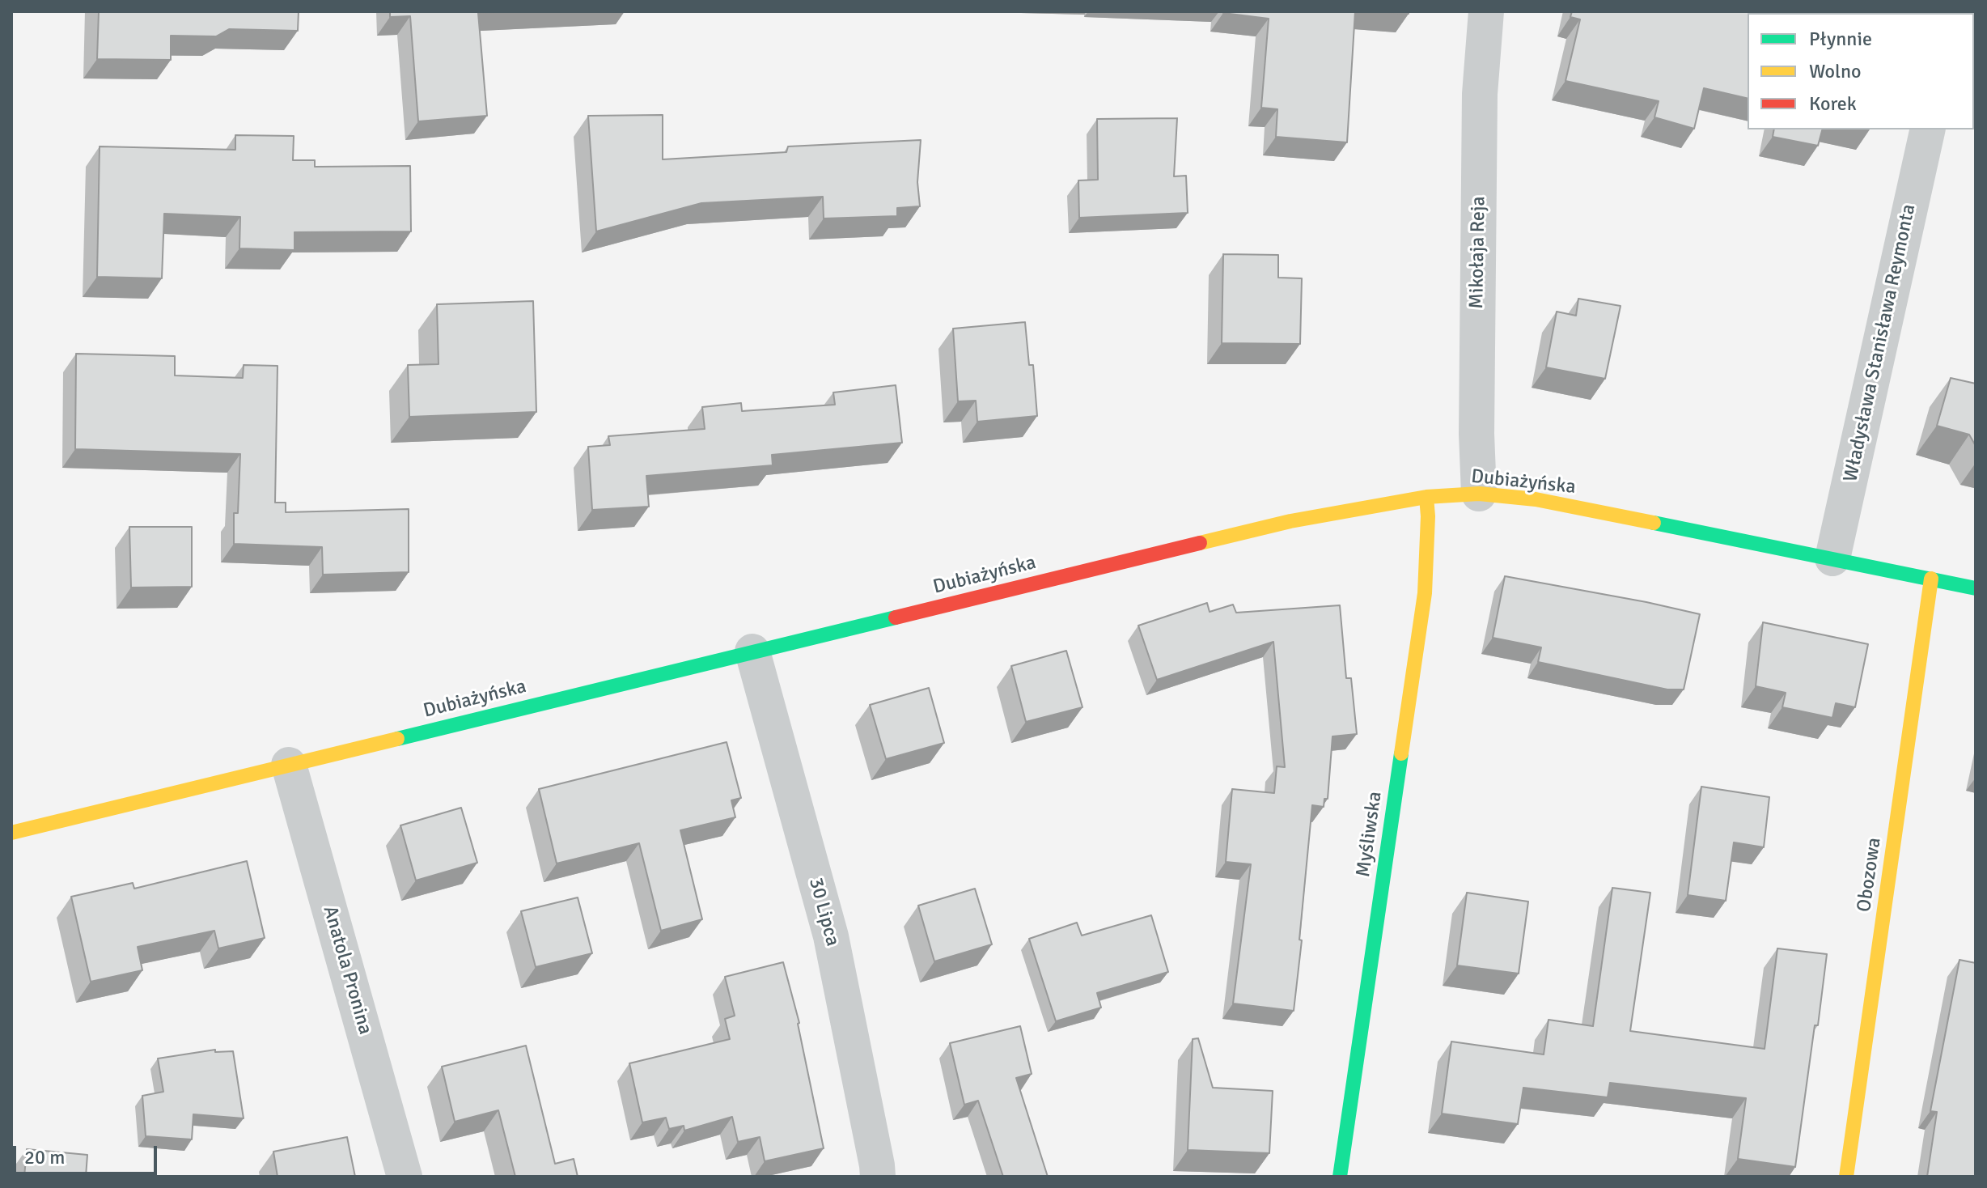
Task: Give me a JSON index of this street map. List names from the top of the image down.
{
  "streets": {
    "street": [
      "Mikołaja Reja",
      "Władysława Stanisława Reymonta",
      "Dubiażyńska",
      "Myśliwska",
      "Obozowa",
      "30 Lipca",
      "Anatola Pronina"
    ]
  },
  "crossings": [
    ["Mikołaja Reja", "Dubiażyńska"],
    ["Władysława Stanisława Reymonta", "Dubiażyńska"],
    ["Dubiażyńska", "Myśliwska"],
    ["Dubiażyńska", "Obozowa"],
    ["Dubiażyńska", "30 Lipca"],
    ["Dubiażyńska", "Anatola Pronina"]
  ],
  "legend": ["Płynnie", "Wolno", "Korek"],
  "scale_bar": "20 m"
}
